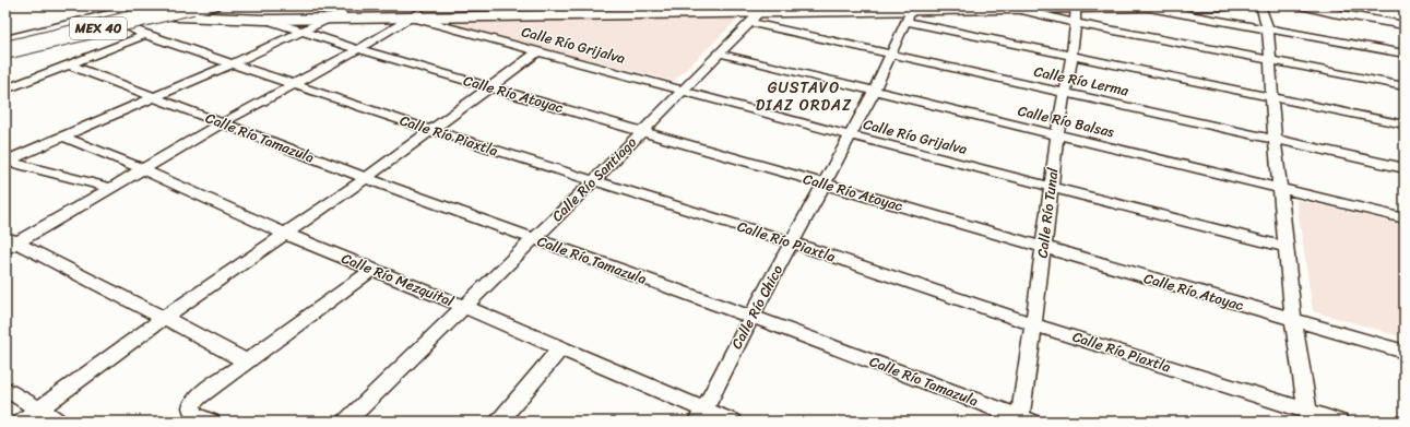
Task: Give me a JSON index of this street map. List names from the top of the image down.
{
  "streets": {
    "main road": ["MEX 40"],
    "street": [
      "Calle Río Grijalva",
      "Calle Río Lerma",
      "Calle Río Atoyac",
      "Calle Río Balsas",
      "Calle Río Piaxtla",
      "Calle Río Tamazula",
      "Calle Río Santiago",
      "Calle Río Tunal",
      "Calle Río Mezquital",
      "Calle Río Chico"
    ]
  },
  "crossings": [
    ["Calle Río Grijalva", "Calle Río Santiago"],
    ["Calle Río Grijalva", "Calle Río Tunal"],
    ["Calle Río Grijalva", "Calle Río Chico"],
    ["Calle Río Lerma", "Calle Río Santiago"],
    ["Calle Río Lerma", "Calle Río Tunal"],
    ["Calle Río Lerma", "Calle Río Chico"],
    ["Calle Río Atoyac", "Calle Río Santiago"],
    ["Calle Río Atoyac", "Calle Río Tunal"],
    ["Calle Río Atoyac", "Calle Río Chico"],
    ["Calle Río Balsas", "Calle Río Santiago"],
    ["Calle Río Balsas", "Calle Río Tunal"],
    ["Calle Río Balsas", "Calle Río Chico"],
    ["Calle Río Piaxtla", "Calle Río Santiago"],
    ["Calle Río Piaxtla", "Calle Río Tunal"],
    ["Calle Río Piaxtla", "Calle Río Chico"],
    ["Calle Río Tamazula", "Calle Río Santiago"],
    ["Calle Río Tamazula", "Calle Río Tunal"],
    ["Calle Río Tamazula", "Calle Río Chico"],
    ["Calle Río Santiago", "Calle Río Mezquital"],
    ["Calle Río Mezquital", "Calle Río Chico"]
  ],
  "districts": ["GUSTAVO DIAZ ORDAZ"]
}
